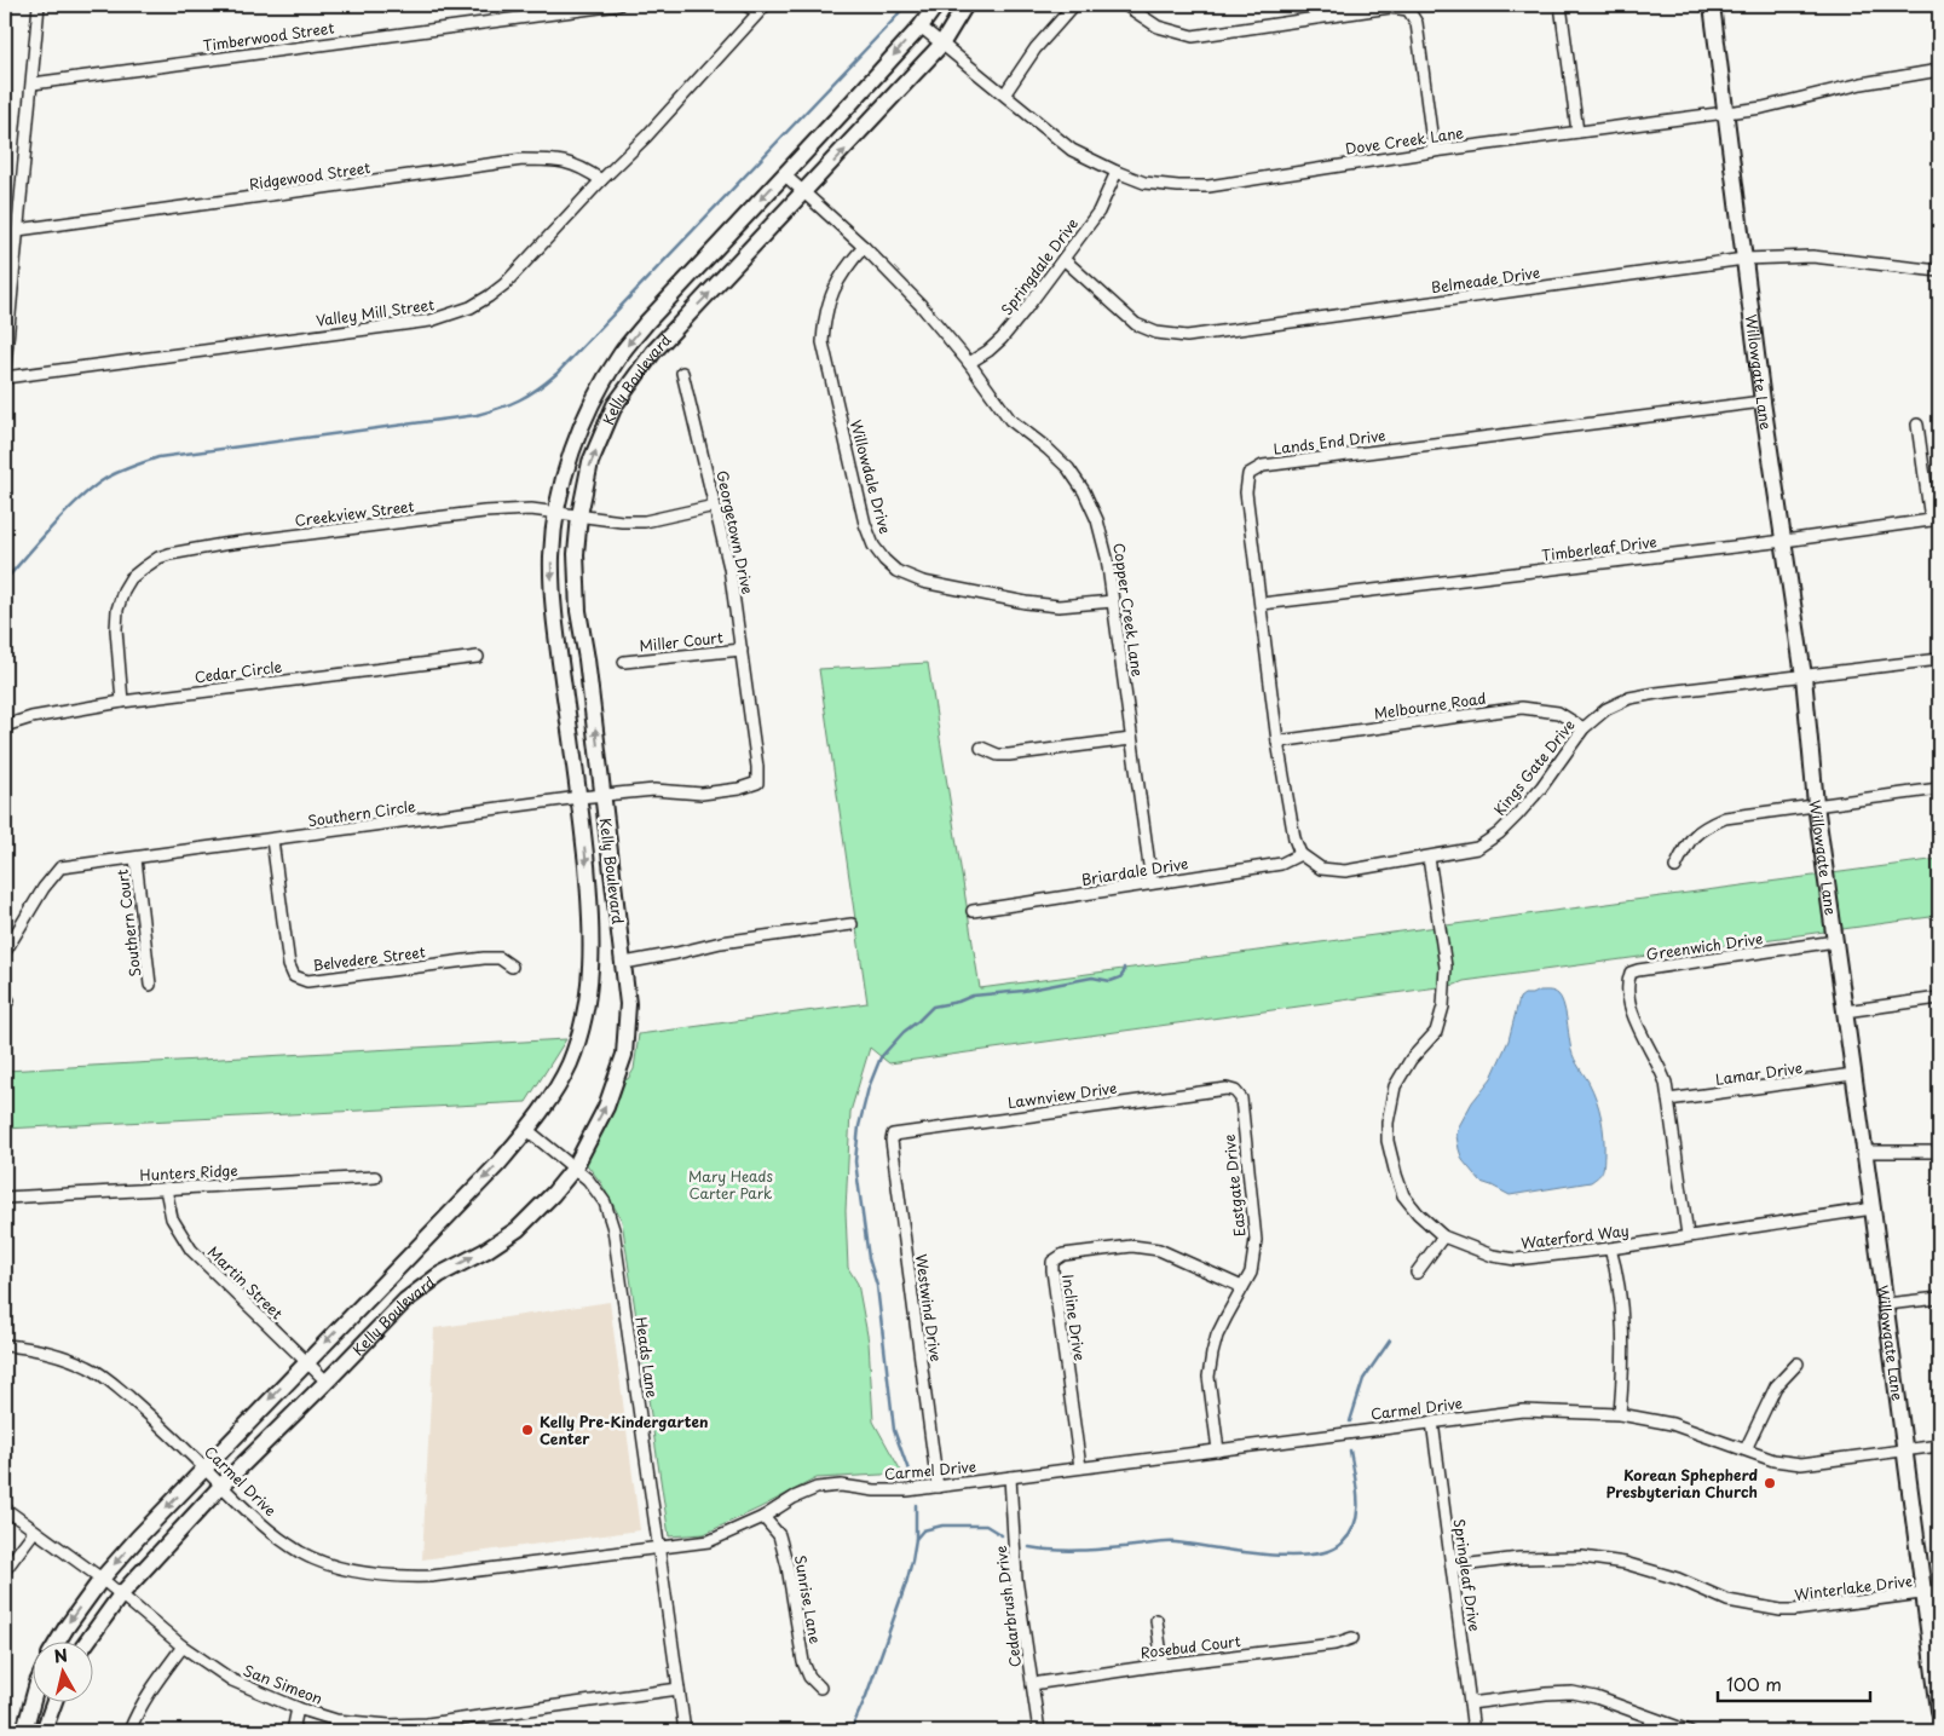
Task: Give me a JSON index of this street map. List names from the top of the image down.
{
  "streets": {
    "main road": ["Willowgate Lane", "Kelly Boulevard"],
    "street": [
      "Timberwood Street",
      "Dove Creek Lane",
      "Ridgewood Street",
      "Springdale Drive",
      "Belmeade Drive",
      "Valley Mill Street",
      "Lands End Drive",
      "Willowdale Drive",
      "Creekview Street",
      "Georgetown Drive",
      "Timberleaf Drive",
      "Copper Creek Lane",
      "Miller Court",
      "Cedar Circle",
      "Melbourne Road",
      "Kings Gate Drive",
      "Southern Circle",
      "Briardale Drive",
      "Southern Court",
      "Greenwich Drive",
      "Belvedere Street",
      "Lamar Drive",
      "Lawnview Drive",
      "Hunters Ridge",
      "Eastgate Drive",
      "Waterford Way",
      "Martin Street",
      "Westwind Drive",
      "Incline Drive",
      "Heads Lane",
      "Carmel Drive",
      "Springleaf Drive",
      "Winterlake Drive",
      "Sunrise Lane",
      "Cedarbrush Drive",
      "Rosebud Court",
      "San Simeon"
    ]
  },
  "crossings": [
    ["Dove Creek Lane", "Springdale Drive"],
    ["Dove Creek Lane", "Willowgate Lane"],
    ["Dove Creek Lane", "Kelly Boulevard"],
    ["Ridgewood Street", "Valley Mill Street"],
    ["Springdale Drive", "Belmeade Drive"],
    ["Springdale Drive", "Copper Creek Lane"],
    ["Belmeade Drive", "Willowgate Lane"],
    ["Willowgate Lane", "Lands End Drive"],
    ["Willowgate Lane", "Timberleaf Drive"],
    ["Willowgate Lane", "Kings Gate Drive"],
    ["Willowgate Lane", "Greenwich Drive"],
    ["Willowgate Lane", "Lamar Drive"],
    ["Willowgate Lane", "Waterford Way"],
    ["Willowgate Lane", "Carmel Drive"],
    ["Willowgate Lane", "Winterlake Drive"],
    ["Kelly Boulevard", "Creekview Street"],
    ["Kelly Boulevard", "Copper Creek Lane"],
    ["Kelly Boulevard", "Southern Circle"],
    ["Kelly Boulevard", "Martin Street"],
    ["Kelly Boulevard", "Heads Lane"],
    ["Kelly Boulevard", "Carmel Drive"],
    ["Kelly Boulevard", "San Simeon"],
    ["Lands End Drive", "Timberleaf Drive"],
    ["Lands End Drive", "Melbourne Road"],
    ["Lands End Drive", "Kings Gate Drive"],
    ["Lands End Drive", "Briardale Drive"],
    ["Willowdale Drive", "Copper Creek Lane"],
    ["Creekview Street", "Georgetown Drive"],
    ["Creekview Street", "Cedar Circle"],
    ["Georgetown Drive", "Miller Court"],
    ["Georgetown Drive", "Southern Circle"],
    ["Copper Creek Lane", "Briardale Drive"],
    ["Melbourne Road", "Kings Gate Drive"],
    ["Kings Gate Drive", "Briardale Drive"],
    ["Kings Gate Drive", "Waterford Way"],
    ["Southern Circle", "Southern Court"],
    ["Southern Circle", "Belvedere Street"],
    ["Greenwich Drive", "Lamar Drive"],
    ["Greenwich Drive", "Waterford Way"],
    ["Lawnview Drive", "Eastgate Drive"],
    ["Lawnview Drive", "Westwind Drive"],
    ["Hunters Ridge", "Martin Street"],
    ["Eastgate Drive", "Incline Drive"],
    ["Eastgate Drive", "Carmel Drive"],
    ["Westwind Drive", "Carmel Drive"],
    ["Incline Drive", "Carmel Drive"],
    ["Heads Lane", "Carmel Drive"],
    ["Heads Lane", "San Simeon"],
    ["Carmel Drive", "Springleaf Drive"],
    ["Carmel Drive", "Sunrise Lane"],
    ["Carmel Drive", "Cedarbrush Drive"],
    ["Springleaf Drive", "Winterlake Drive"],
    ["Cedarbrush Drive", "Rosebud Court"]
  ],
  "parks": ["Mary Heads Carter Park"],
  "places": ["Kelly Pre-Kindergarten Center", "Korean Sphepherd Presbyterian Church"],
  "scale_bar": "100 m",
  "north": "top"
}
